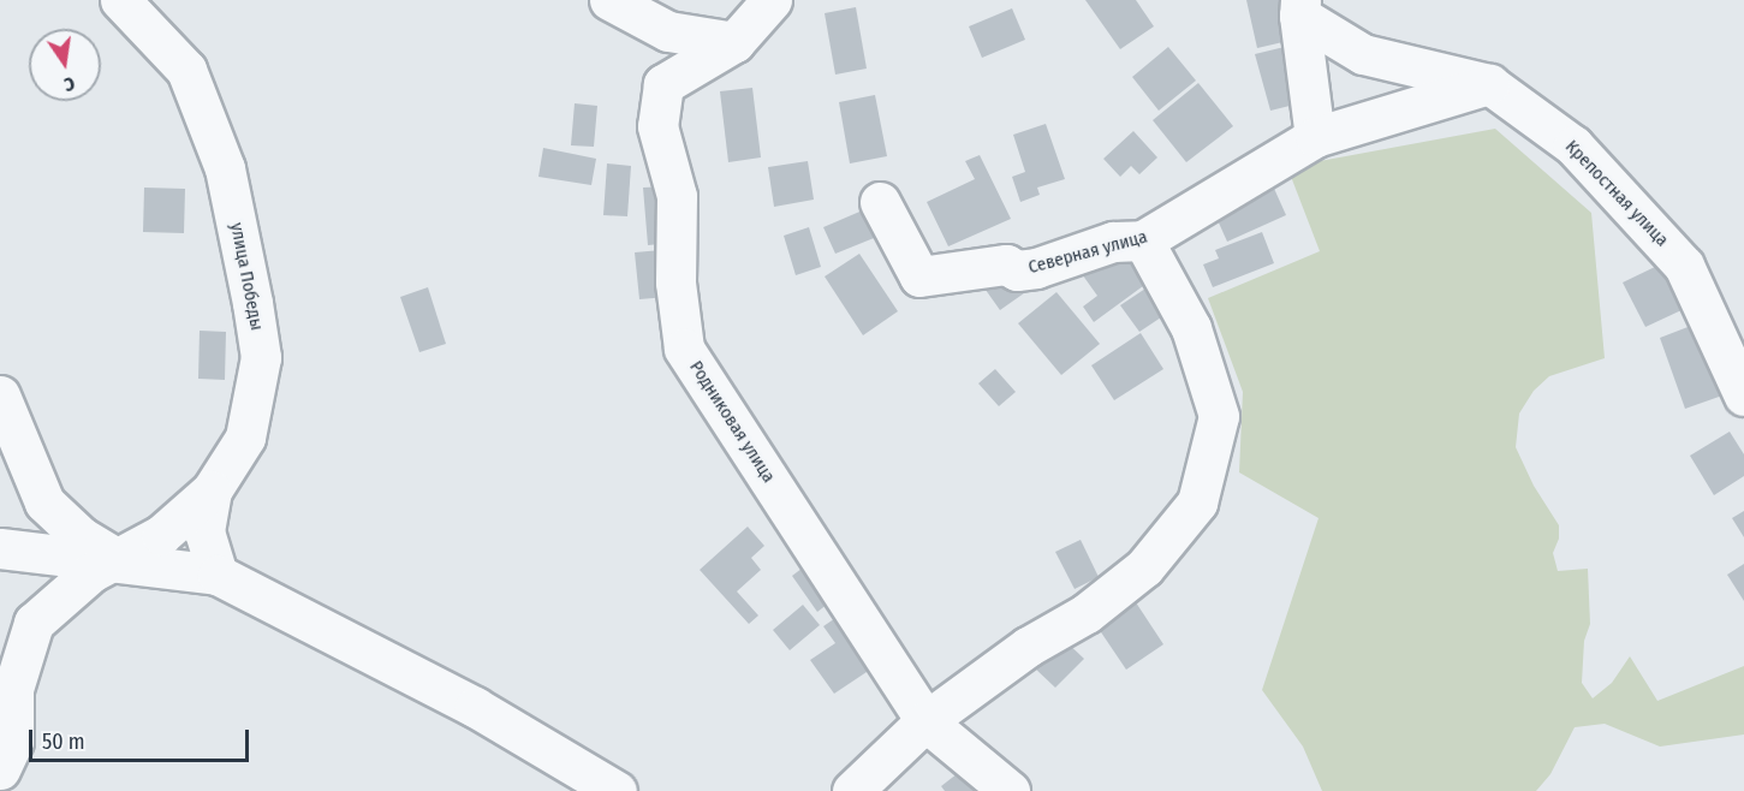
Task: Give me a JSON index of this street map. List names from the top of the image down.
{
  "streets": {
    "street": [
      "Крепостная улица",
      "Северная улица",
      "улица Победы",
      "Родниковая улица"
    ]
  },
  "crossings": [
    ["Крепостная улица", "Северная улица"]
  ],
  "scale_bar": "50 m",
  "north": "bottom"
}
